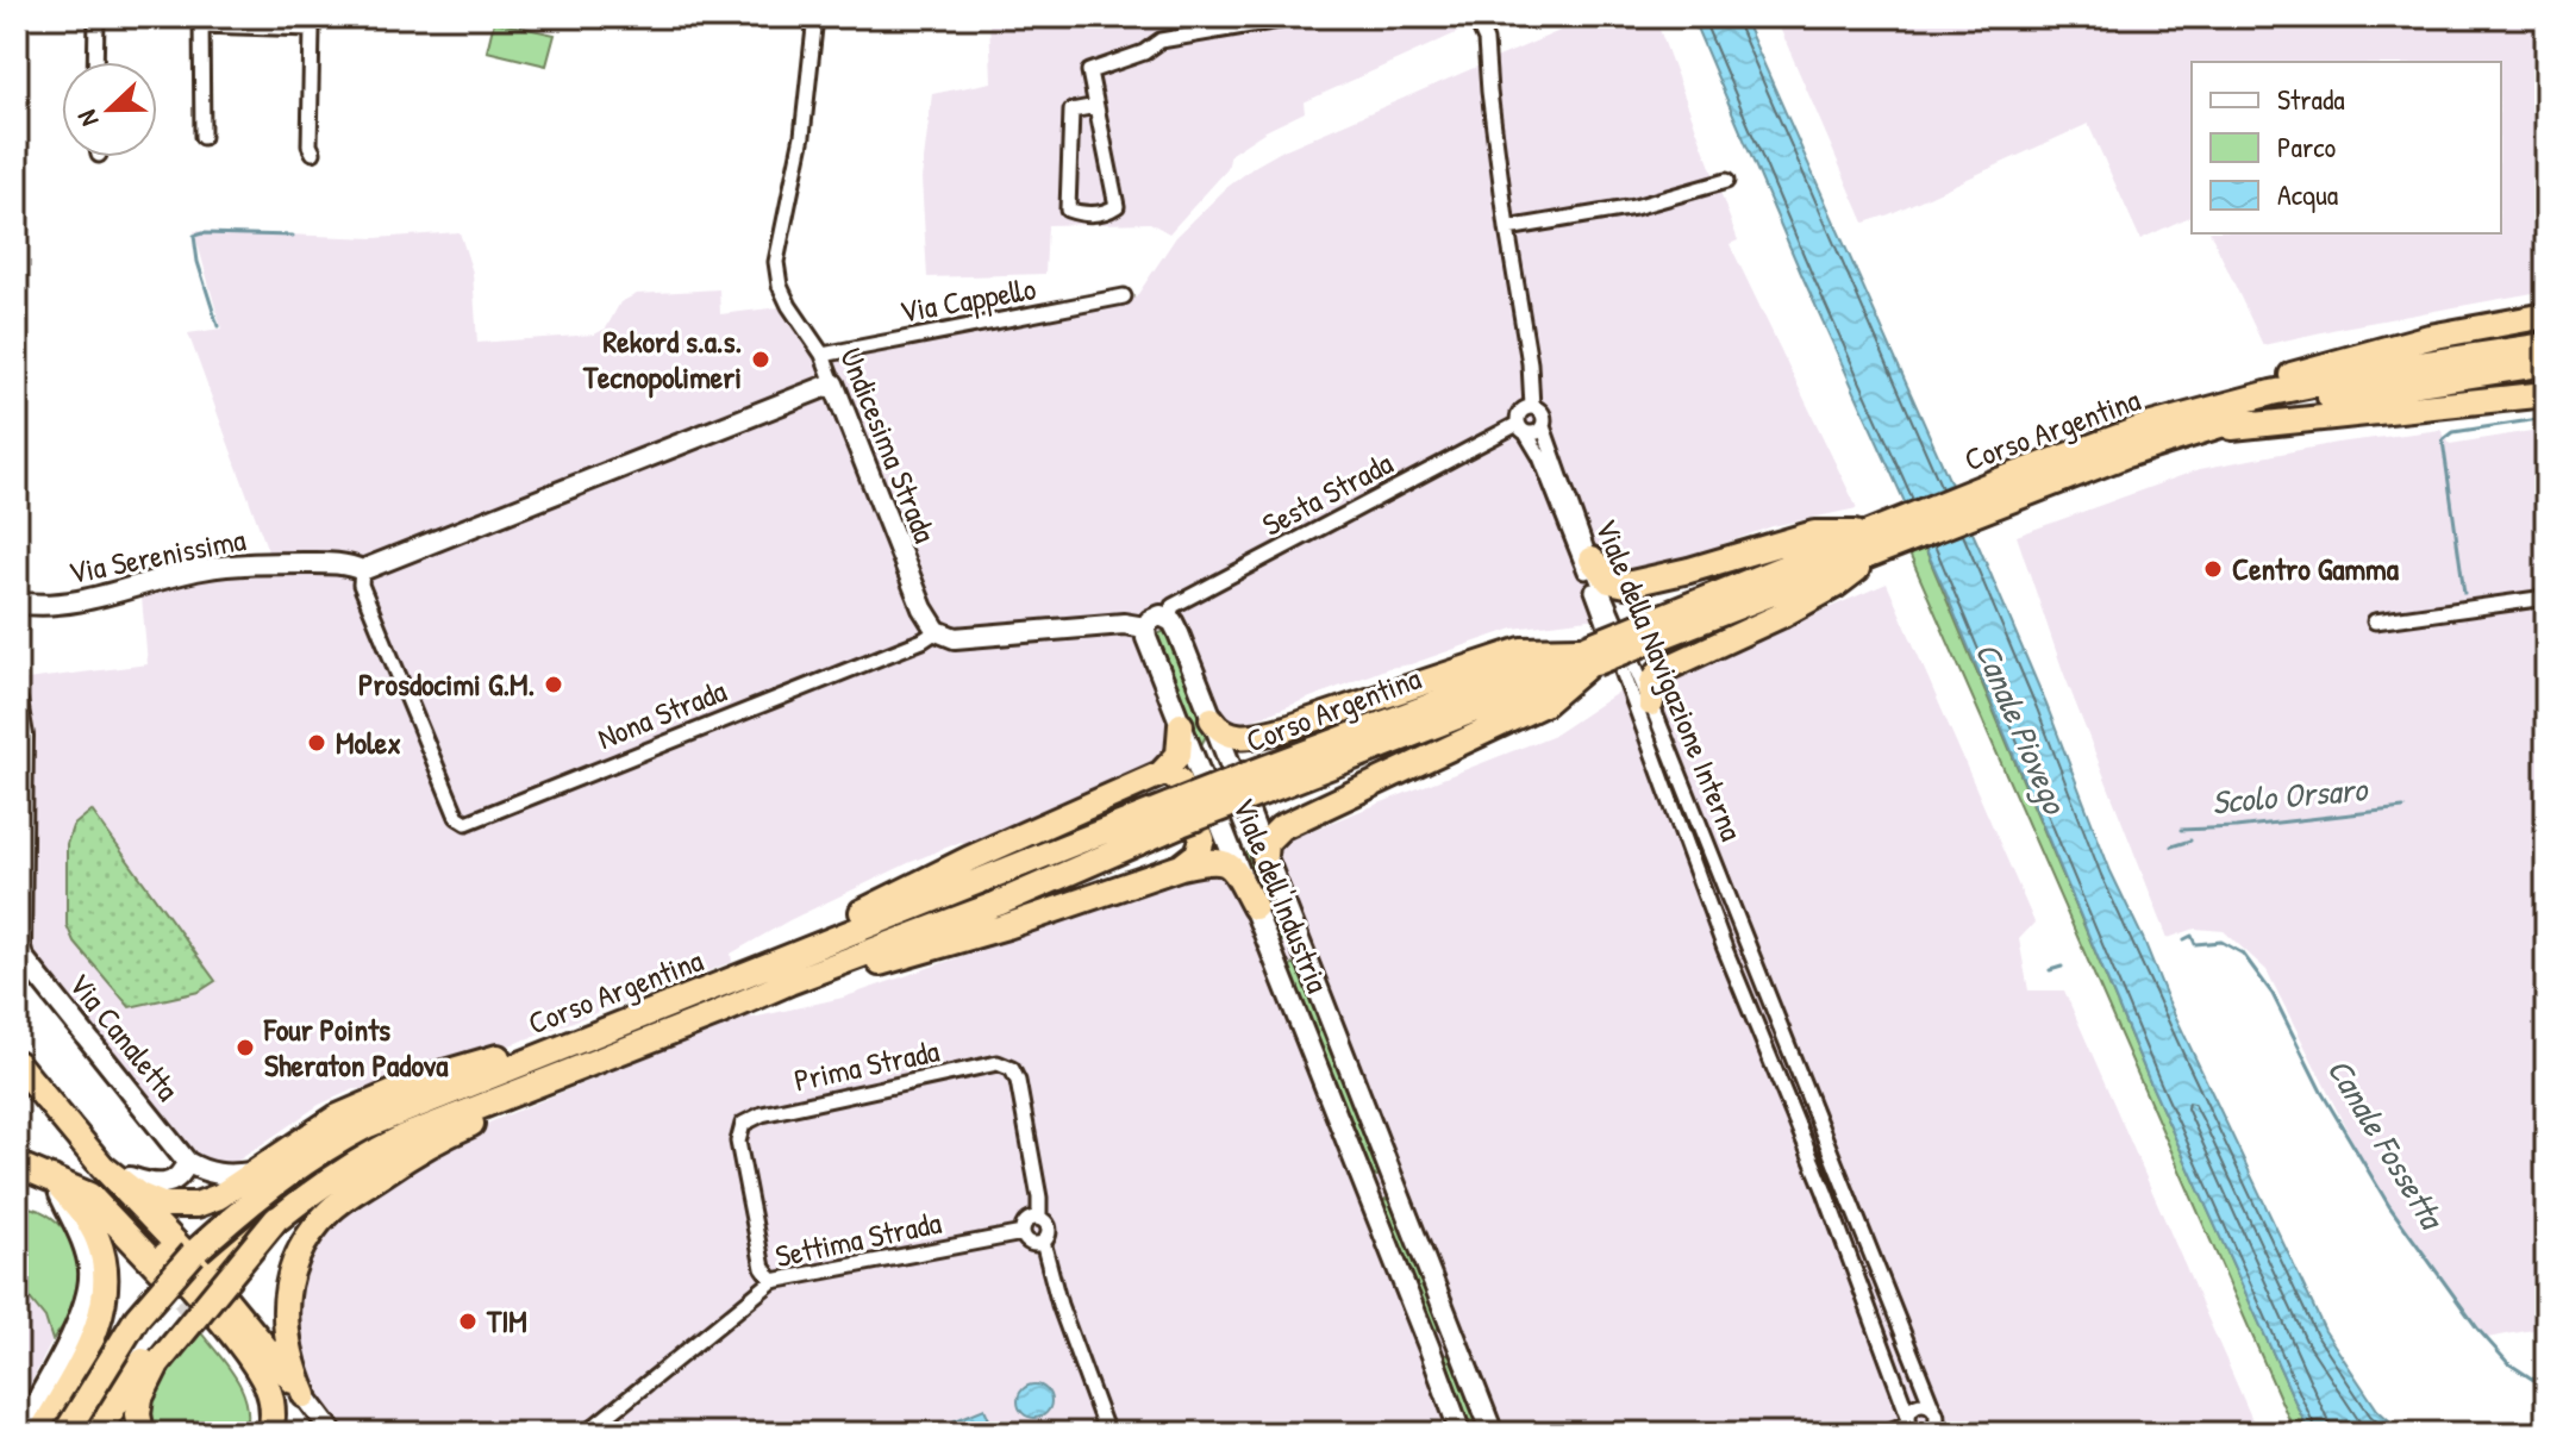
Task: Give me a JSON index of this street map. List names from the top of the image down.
{
  "streets": {
    "highway": ["Corso Argentina"],
    "street": [
      "Via Cappello",
      "Undicesima Strada",
      "Sesta Strada",
      "Via Serenissima",
      "Viale della Navigazione Interna",
      "Nona Strada",
      "Viale dell'Industria",
      "Via Canaletta",
      "Prima Strada",
      "Settima Strada"
    ]
  },
  "crossings": [
    ["Via Cappello", "Undicesima Strada"],
    ["Undicesima Strada", "Nona Strada"],
    ["Sesta Strada", "Viale della Navigazione Interna"],
    ["Sesta Strada", "Viale dell'Industria"],
    ["Via Serenissima", "Nona Strada"],
    ["Prima Strada", "Settima Strada"]
  ],
  "water": ["Canale Piovego", "Scolo Orsaro", "Canale Fossetta"],
  "places": [
    "Rekord s.a.s. Tecnopolimeri",
    "Centro Gamma",
    "Prosdocimi G.M.",
    "Molex",
    "Four Points Sheraton Padova",
    "TIM"
  ],
  "legend": ["Strada", "Parco", "Acqua"],
  "north": "left"
}
